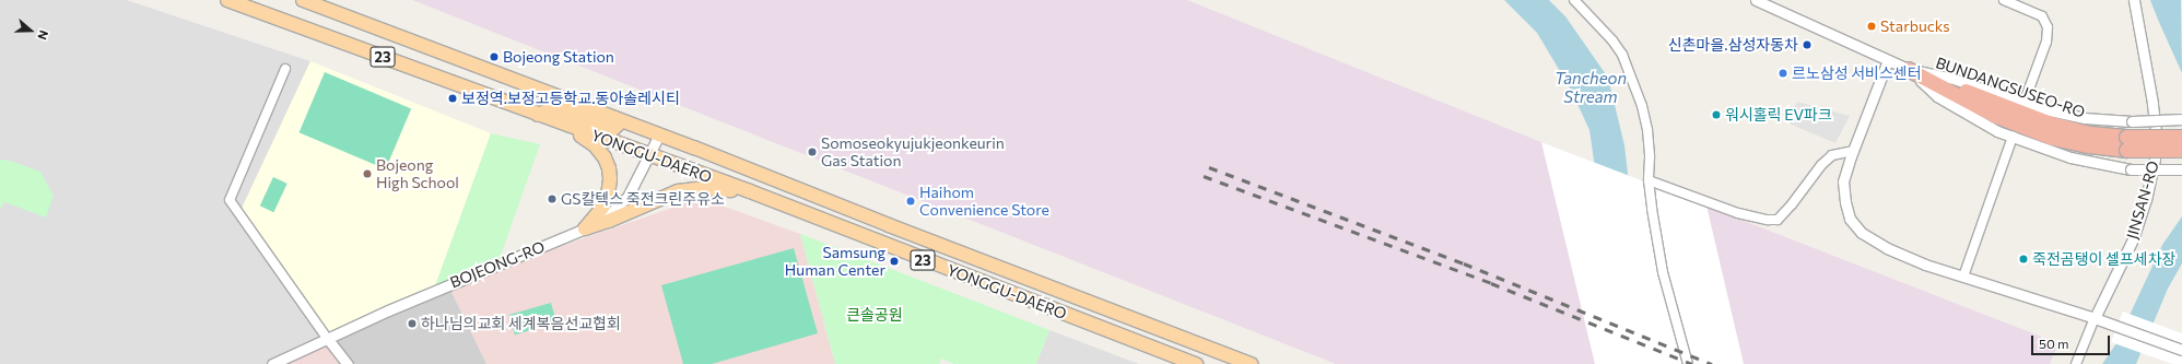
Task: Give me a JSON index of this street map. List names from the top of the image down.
{
  "streets": {
    "highway": ["BUNDANGSUSEO-RO"],
    "main road": ["23", "YONGGU-DAERO"],
    "street": ["JINSAN-RO", "BOJEONG-RO"]
  },
  "crossings": [
    ["YONGGU-DAERO", "BOJEONG-RO"]
  ],
  "water": ["Tancheon Stream"],
  "parks": ["큰솔공원"],
  "places": [
    "Starbucks",
    "신촌마을.삼성자동차",
    "Bojeong Station",
    "르노삼성 서비스센터",
    "보정역.보정고등학교.동아솔레시티",
    "워시홀릭 EV파크",
    "Somoseokyujukjeonkeurin Gas Station",
    "Bojeong High School",
    "GS칼텍스 죽전크린주유소",
    "Haihom Convenience Store",
    "죽전곰탱이 셀프세차장",
    "Samsung Human Center",
    "하나님의교회 세계복음선교협회"
  ],
  "scale_bar": "50 m",
  "north": "right"
}
